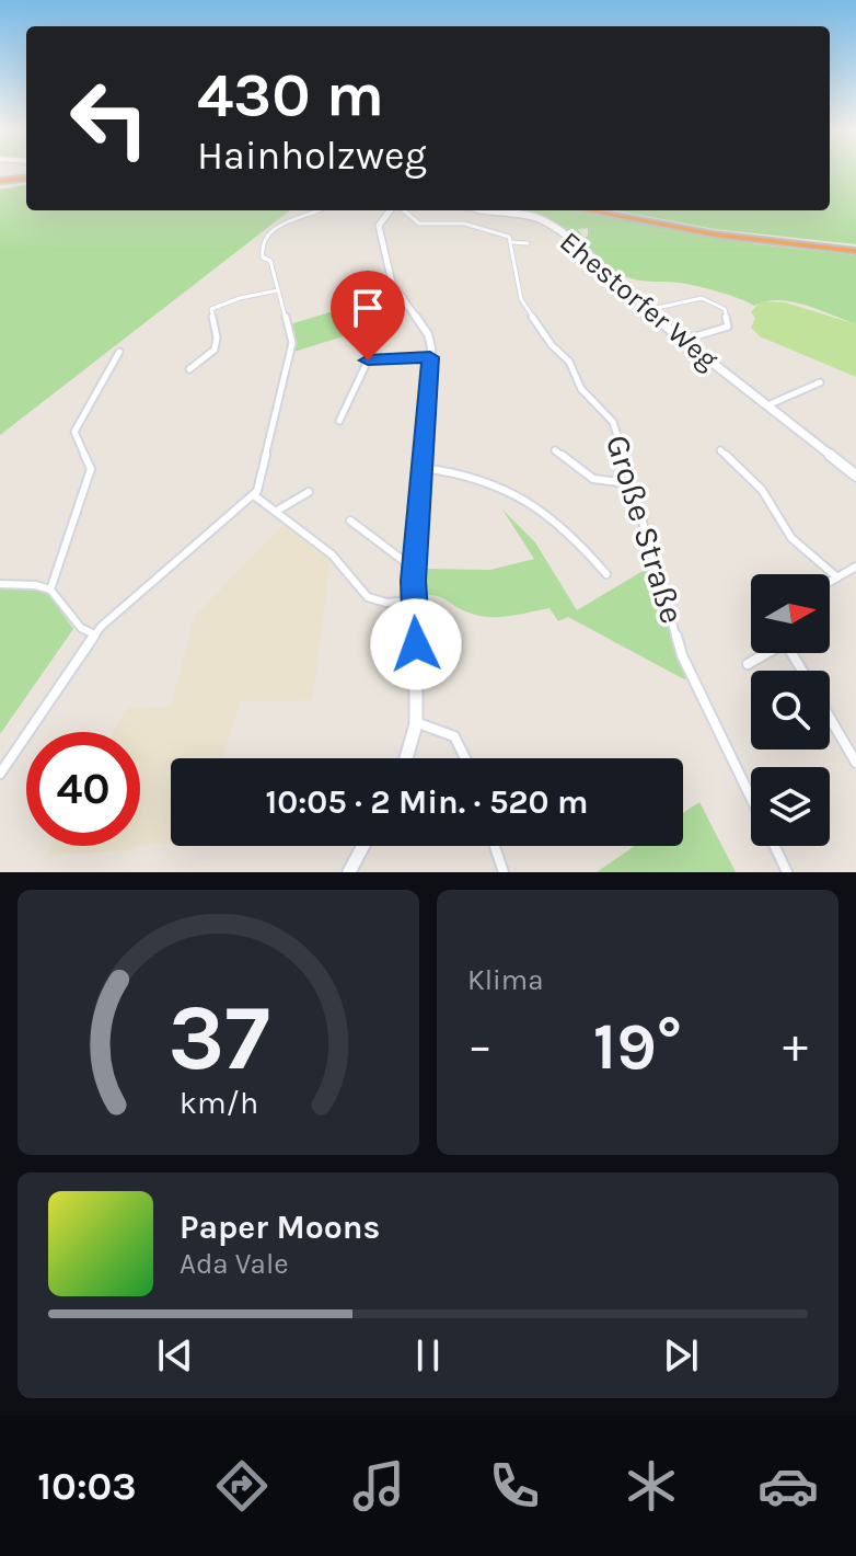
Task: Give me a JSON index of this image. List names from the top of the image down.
{
  "streets": {
    "main road": ["Ehestorfer Weg"],
    "street": ["Große Straße"]
  },
  "north": "right",
  "page": {
    "turn": ["430 m", "Hainholzweg"],
    "limit": "40",
    "trip": "10:05 · 2 Min. · 520 m",
    "tile": "Klima",
    "heat": ["−", "19°", "+"],
    "song": ["Paper Moons", "Ada Vale"],
    "tabs": "10:03",
    "gauge": ["37", "km/h"]
  }
}
